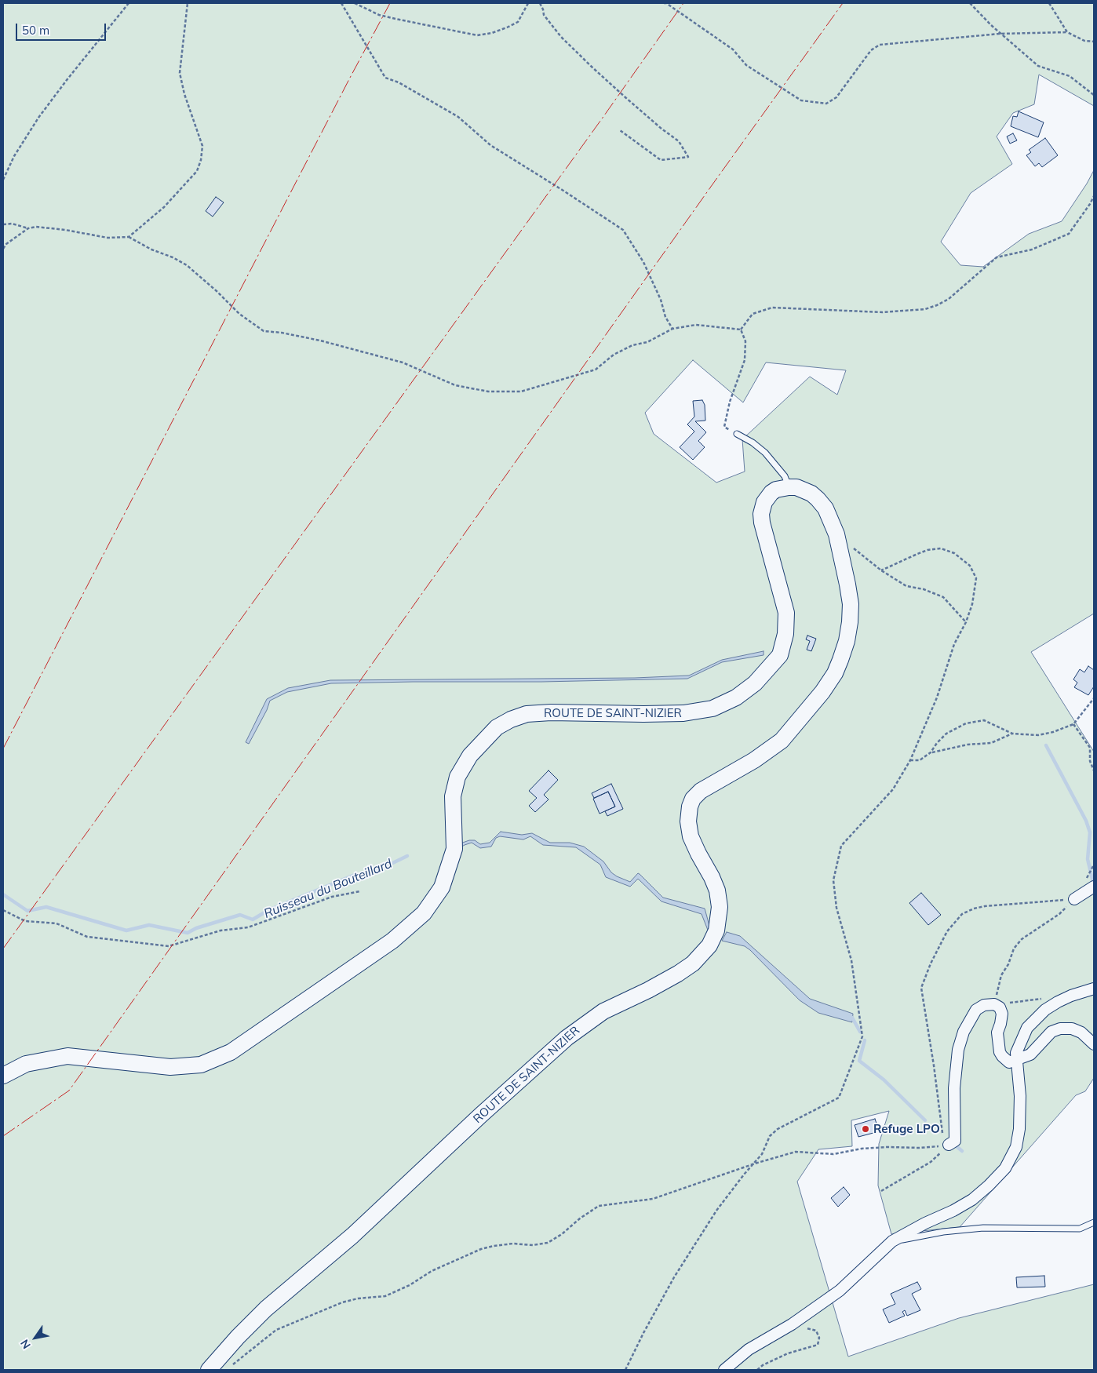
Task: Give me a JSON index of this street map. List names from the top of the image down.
{
  "streets": {
    "main road": ["ROUTE DE SAINT-NIZIER"]
  },
  "water": ["Ruisseau du Bouteillard"],
  "places": ["Refuge LPO"],
  "scale_bar": "50 m",
  "north": "bottom left"
}
